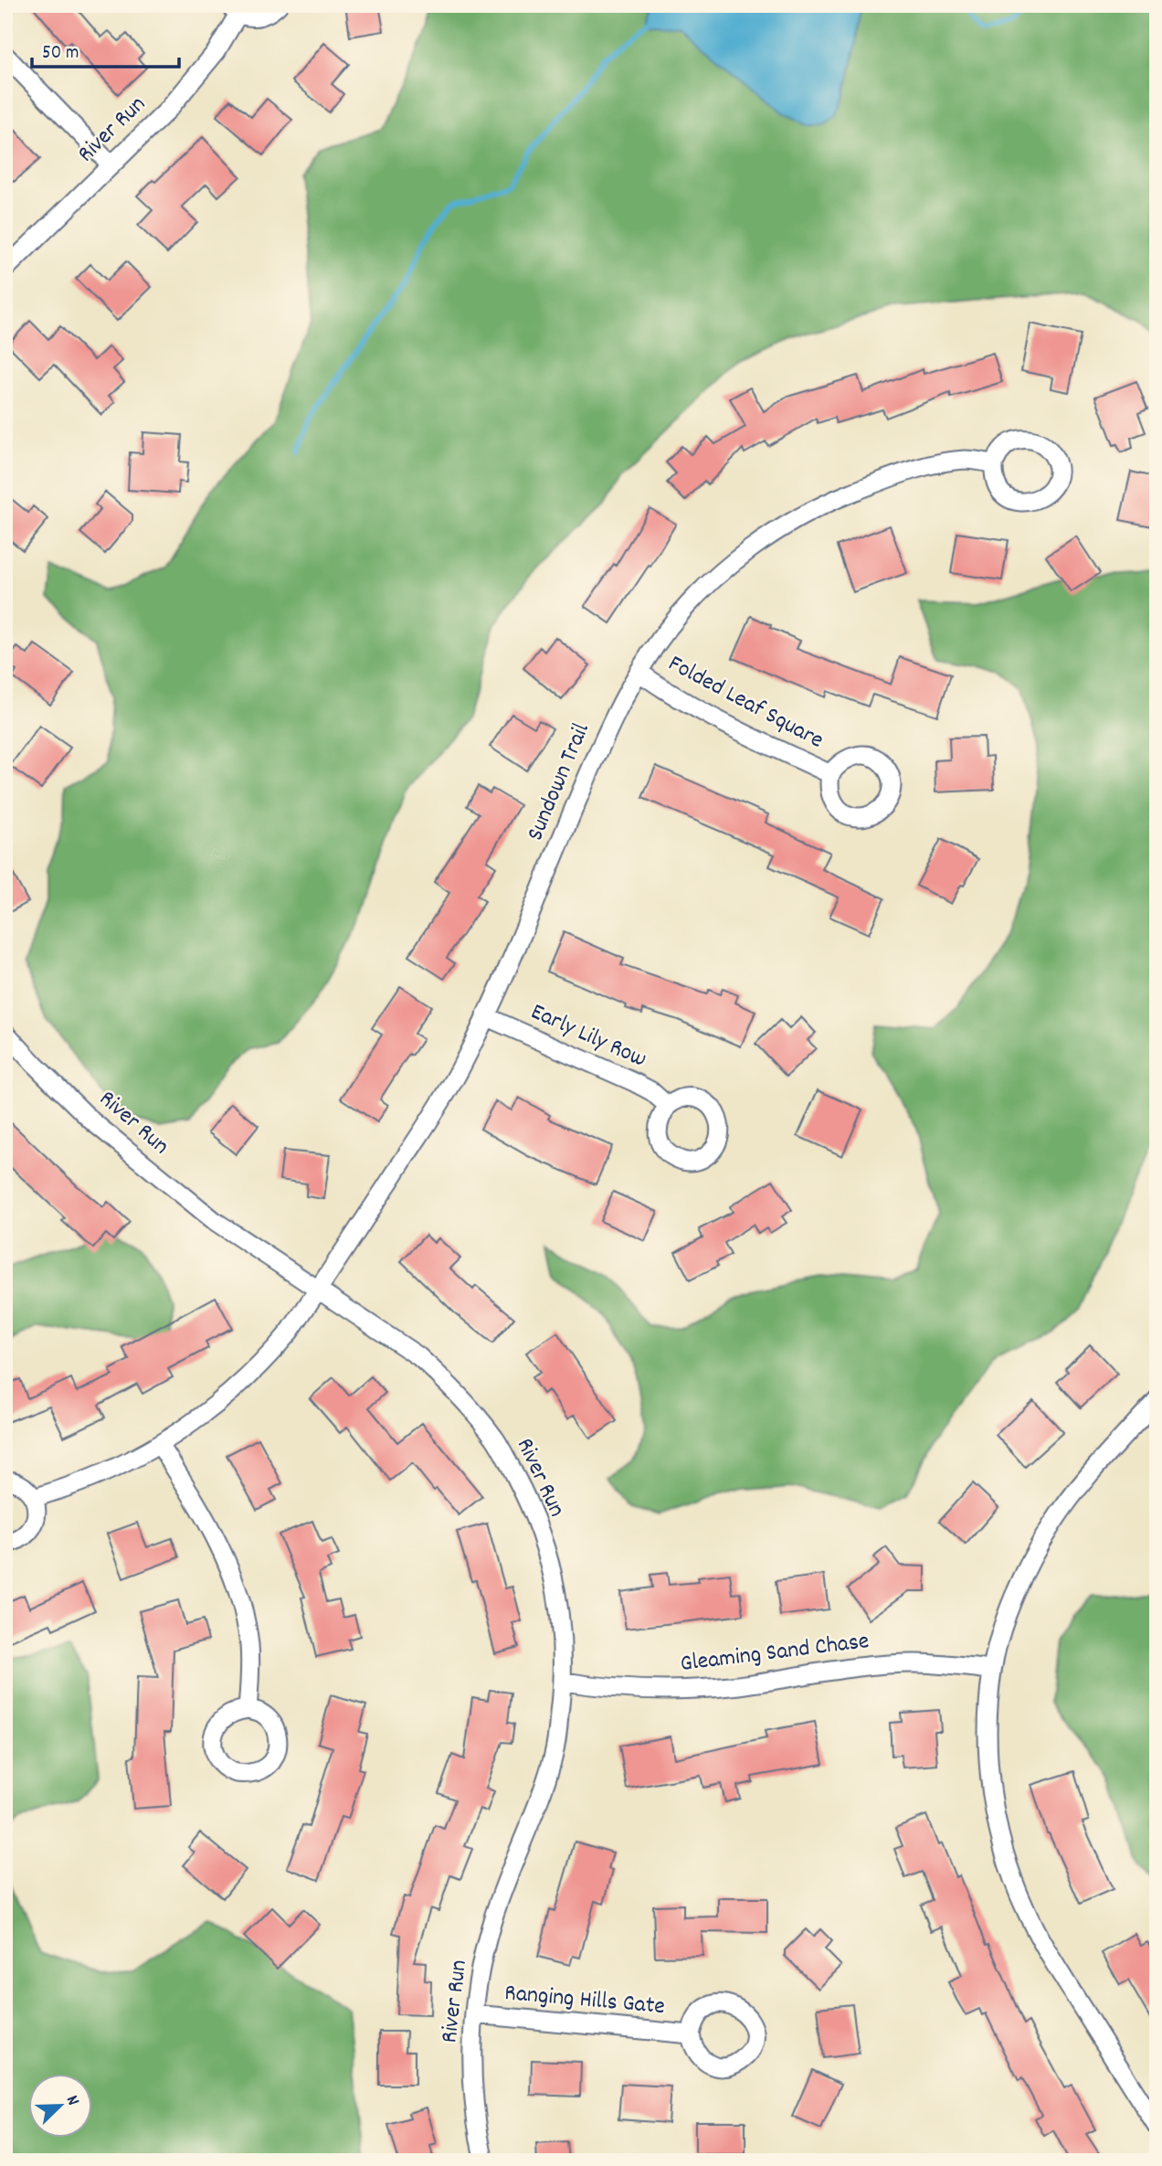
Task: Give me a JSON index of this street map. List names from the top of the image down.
{
  "streets": {
    "street": [
      "River Run",
      "Folded Leaf Square",
      "Sundown Trail",
      "Early Lily Row",
      "Gleaming Sand Chase",
      "Ranging Hills Gate"
    ]
  },
  "crossings": [
    ["River Run", "Sundown Trail"],
    ["River Run", "Gleaming Sand Chase"],
    ["River Run", "Ranging Hills Gate"],
    ["Folded Leaf Square", "Sundown Trail"],
    ["Sundown Trail", "Early Lily Row"]
  ],
  "scale_bar": "50 m",
  "north": "top right"
}
